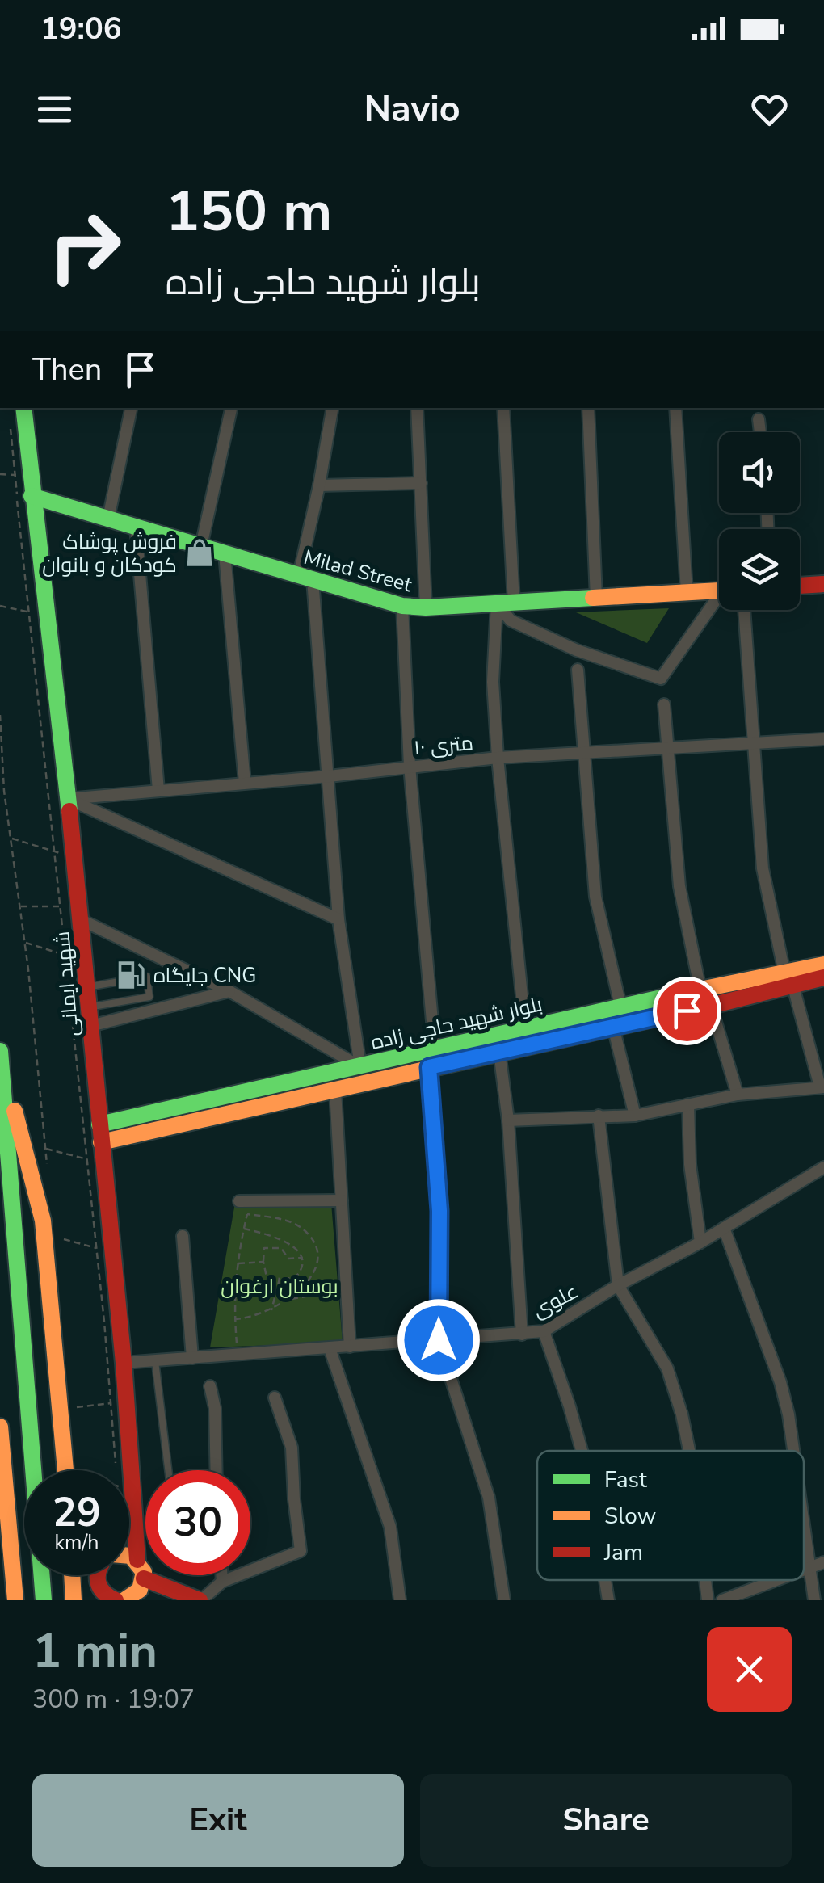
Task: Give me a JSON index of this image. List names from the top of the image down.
{
  "streets": {
    "main road": ["Milad Street", "شهید ایمانی", "بلوار شهید حاجی زاده"],
    "street": ["۱۰ متری", "علوی"]
  },
  "crossings": [
    ["Milad Street", "شهید ایمانی"],
    ["۱۰ متری", "شهید ایمانی"],
    ["شهید ایمانی", "بلوار شهید حاجی زاده"],
    ["شهید ایمانی", "علوی"]
  ],
  "parks": ["بوستان ارغوان"],
  "places": {
    "shop": ["فروش پوشاک کودکان و بانوان"],
    "fuel station": ["جایگاه CNG"]
  },
  "legend": ["Fast", "Slow", "Jam"],
  "page": {
    "status": "19:06",
    "header": "Navio",
    "turn": ["150 m", "بلوار شهید حاجی زاده"],
    "then": "Then",
    "speed": "29 km/h",
    "limit": "30",
    "heading": ["1 min", "300 m · 19:07"],
    "buttons": ["Exit", "Share"]
  }
}
